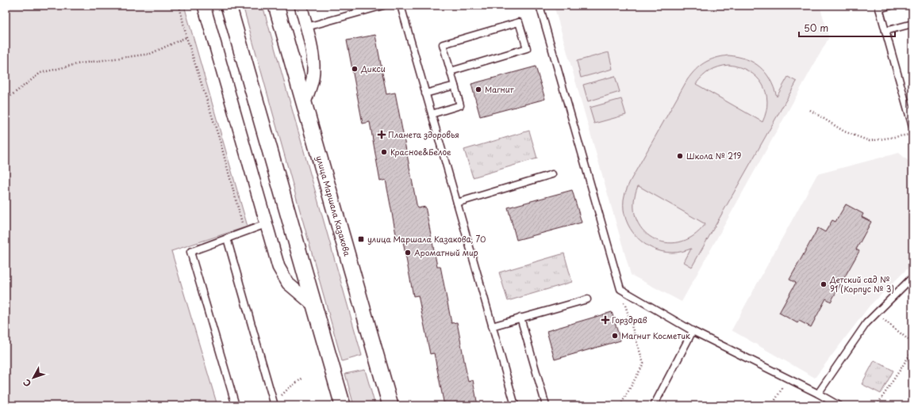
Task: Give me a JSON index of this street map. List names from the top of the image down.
{
  "streets": {
    "street": ["улица Маршала Казакова"]
  },
  "places": {
    "other": [
      "Дикси",
      "Магнит",
      "Красное&Белое",
      "Школа № 219",
      "Ароматный мир",
      "Детский сад № 91 (Корпус № 3)",
      "Магнит Косметик"
    ],
    "health": ["Планета здоровья", "Горздрав"],
    "transit": ["улица Маршала Казакова, 70"]
  },
  "scale_bar": "50 m",
  "north": "bottom left"
}
